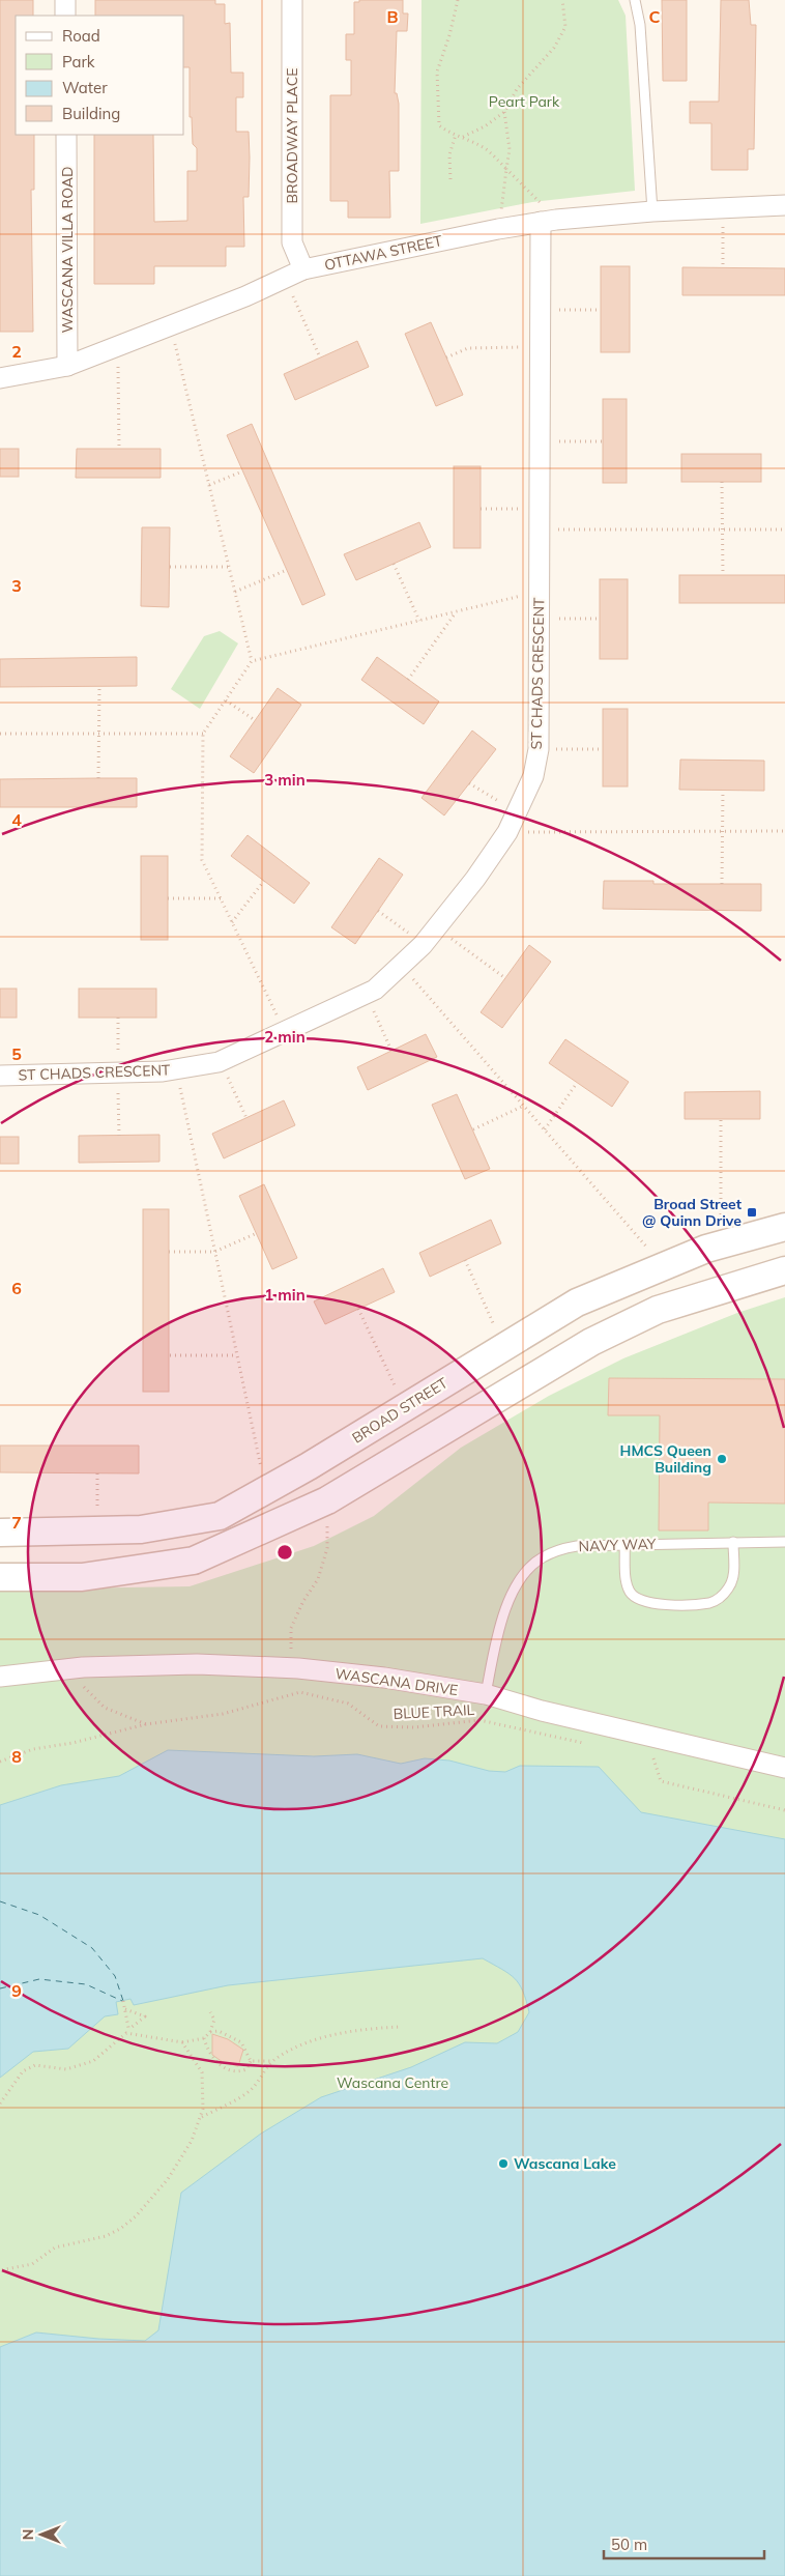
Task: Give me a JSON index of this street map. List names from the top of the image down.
{
  "streets": {
    "main road": ["BROAD STREET"],
    "street": [
      "BROADWAY PLACE",
      "WASCANA VILLA ROAD",
      "OTTAWA STREET",
      "ST CHADS CRESCENT",
      "WASCANA DRIVE"
    ],
    "lane": ["NAVY WAY"],
    "path": ["BLUE TRAIL"]
  },
  "crossings": [
    ["BROADWAY PLACE", "OTTAWA STREET"],
    ["WASCANA VILLA ROAD", "OTTAWA STREET"],
    ["OTTAWA STREET", "ST CHADS CRESCENT"],
    ["NAVY WAY", "WASCANA DRIVE"]
  ],
  "parks": ["Peart Park", "Wascana Centre"],
  "places": {
    "transit": ["Broad Street @ Quinn Drive"],
    "other": ["HMCS Queen Building", "Wascana Lake"]
  },
  "legend": [
    "Road",
    "Park",
    "Water",
    "Building"
  ],
  "scale_bar": "50 m",
  "north": "left",
  "grid": {
    "columns": ["B", "C"],
    "rows": [
      "2",
      "3",
      "4",
      "5",
      "6",
      "7",
      "8",
      "9"
    ]
  },
  "rings": ["3 min", "2 min", "1 min"]
}
